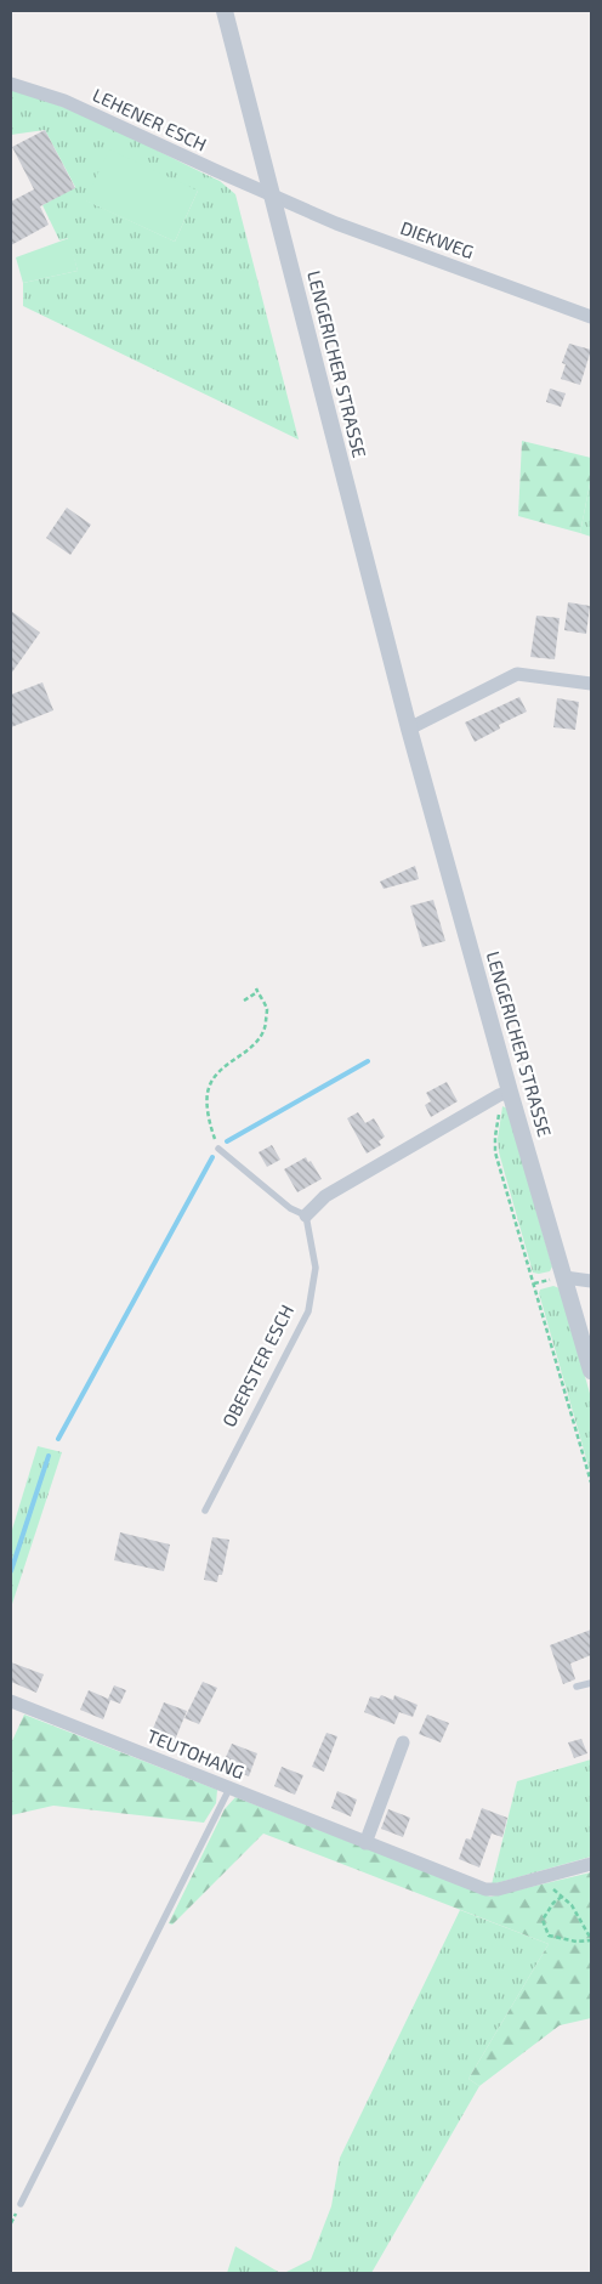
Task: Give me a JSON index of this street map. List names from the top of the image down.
{
  "streets": {
    "street": [
      "LEHENER ESCH",
      "DIEKWEG",
      "LENGERICHER STRASSE",
      "TEUTOHANG"
    ],
    "lane": ["OBERSTER ESCH"]
  },
  "crossings": [
    ["LEHENER ESCH", "DIEKWEG"],
    ["LEHENER ESCH", "LENGERICHER STRASSE"],
    ["DIEKWEG", "LENGERICHER STRASSE"]
  ]
}
